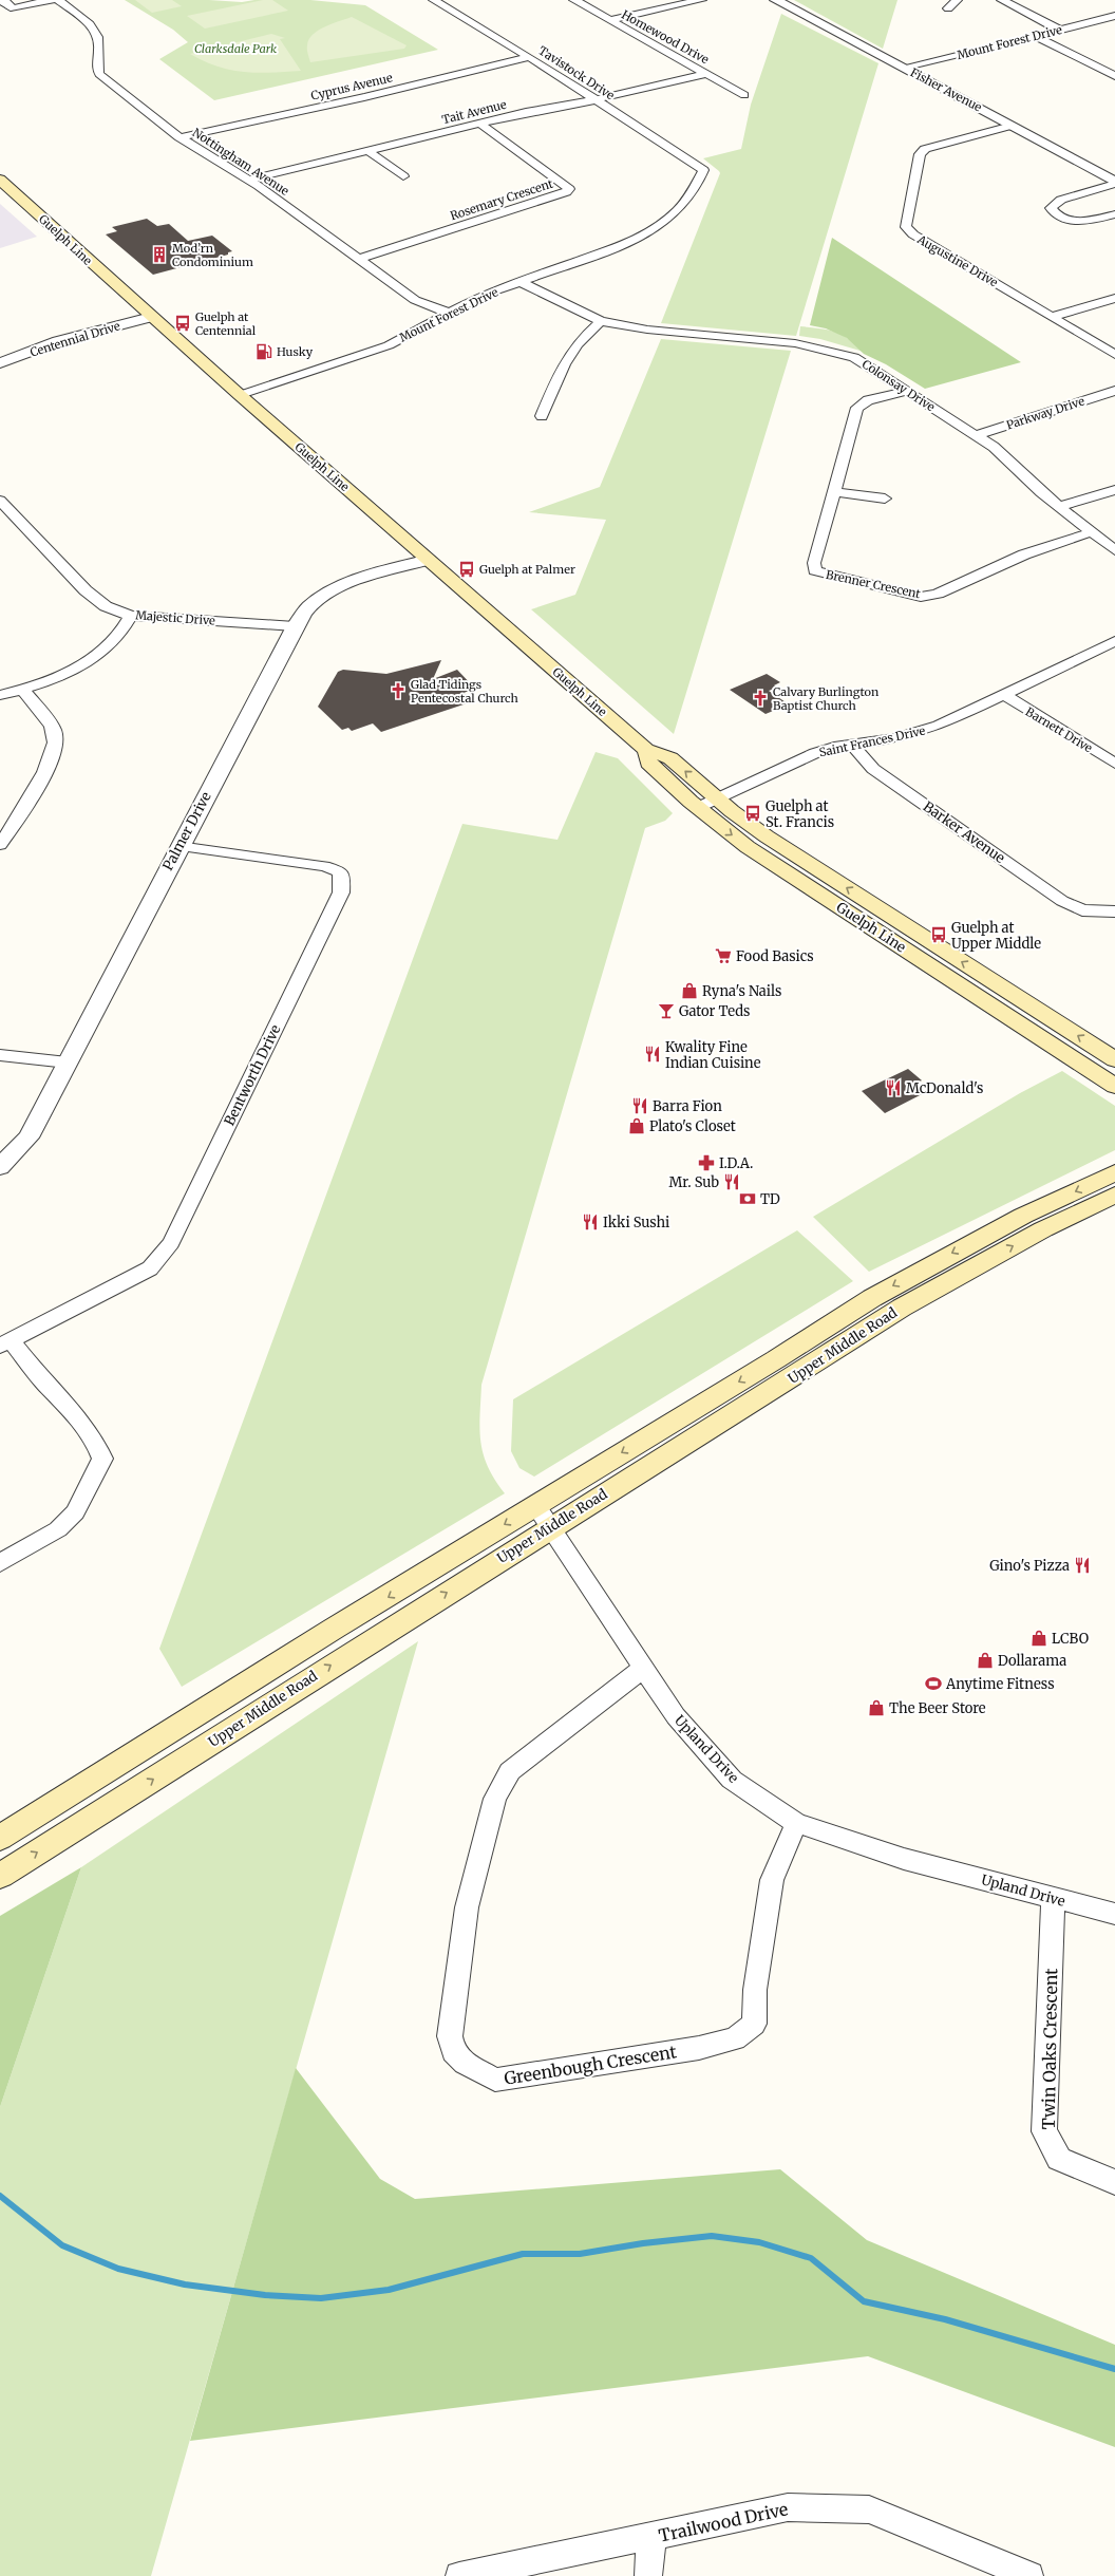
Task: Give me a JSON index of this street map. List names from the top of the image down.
{
  "streets": {
    "main road": ["Guelph Line", "Upper Middle Road"],
    "street": [
      "Homewood Drive",
      "Mount Forest Drive",
      "Tavistock Drive",
      "Cyprus Avenue",
      "Fisher Avenue",
      "Tait Avenue",
      "Nottingham Avenue",
      "Rosemary Crescent",
      "Augustine Drive",
      "Centennial Drive",
      "Colonsay Drive",
      "Parkway Drive",
      "Brenner Crescent",
      "Majestic Drive",
      "Barnett Drive",
      "Saint Frances Drive",
      "Palmer Drive",
      "Barker Avenue",
      "Bentworth Drive",
      "Upland Drive",
      "Twin Oaks Crescent",
      "Greenbough Crescent",
      "Trailwood Drive"
    ]
  },
  "crossings": [
    ["Homewood Drive", "Tait Avenue"],
    ["Mount Forest Drive", "Tavistock Drive"],
    ["Mount Forest Drive", "Fisher Avenue"],
    ["Mount Forest Drive", "Nottingham Avenue"],
    ["Mount Forest Drive", "Guelph Line"],
    ["Mount Forest Drive", "Colonsay Drive"],
    ["Tavistock Drive", "Cyprus Avenue"],
    ["Tavistock Drive", "Tait Avenue"],
    ["Cyprus Avenue", "Nottingham Avenue"],
    ["Fisher Avenue", "Augustine Drive"],
    ["Tait Avenue", "Nottingham Avenue"],
    ["Tait Avenue", "Rosemary Crescent"],
    ["Nottingham Avenue", "Rosemary Crescent"],
    ["Guelph Line", "Centennial Drive"],
    ["Guelph Line", "Saint Frances Drive"],
    ["Guelph Line", "Palmer Drive"],
    ["Colonsay Drive", "Parkway Drive"],
    ["Colonsay Drive", "Brenner Crescent"],
    ["Majestic Drive", "Palmer Drive"],
    ["Barnett Drive", "Saint Frances Drive"],
    ["Saint Frances Drive", "Barker Avenue"],
    ["Palmer Drive", "Bentworth Drive"],
    ["Upper Middle Road", "Upland Drive"],
    ["Upland Drive", "Twin Oaks Crescent"],
    ["Upland Drive", "Greenbough Crescent"]
  ],
  "parks": ["Clarksdale Park"],
  "places": {
    "building": ["Mod’rn Condominium"],
    "bus stop": [
      "Guelph at Centennial",
      "Guelph at Palmer",
      "Guelph at St. Francis",
      "Guelph at Upper Middle"
    ],
    "fuel station": ["Husky"],
    "church": ["Glad Tidings Pentecostal Church", "Calvary Burlington Baptist Church"],
    "supermarket": ["Food Basics"],
    "shop": [
      "Ryna's Nails",
      "Plato's Closet",
      "LCBO",
      "Dollarama",
      "The Beer Store"
    ],
    "bar": ["Gator Teds"],
    "restaurant": [
      "Kwality Fine Indian Cuisine",
      "McDonald's",
      "Barra Fion",
      "Mr. Sub",
      "Ikki Sushi",
      "Gino's Pizza"
    ],
    "pharmacy": ["I.D.A."],
    "bank": ["TD"],
    "sports": ["Anytime Fitness"]
  }
}
